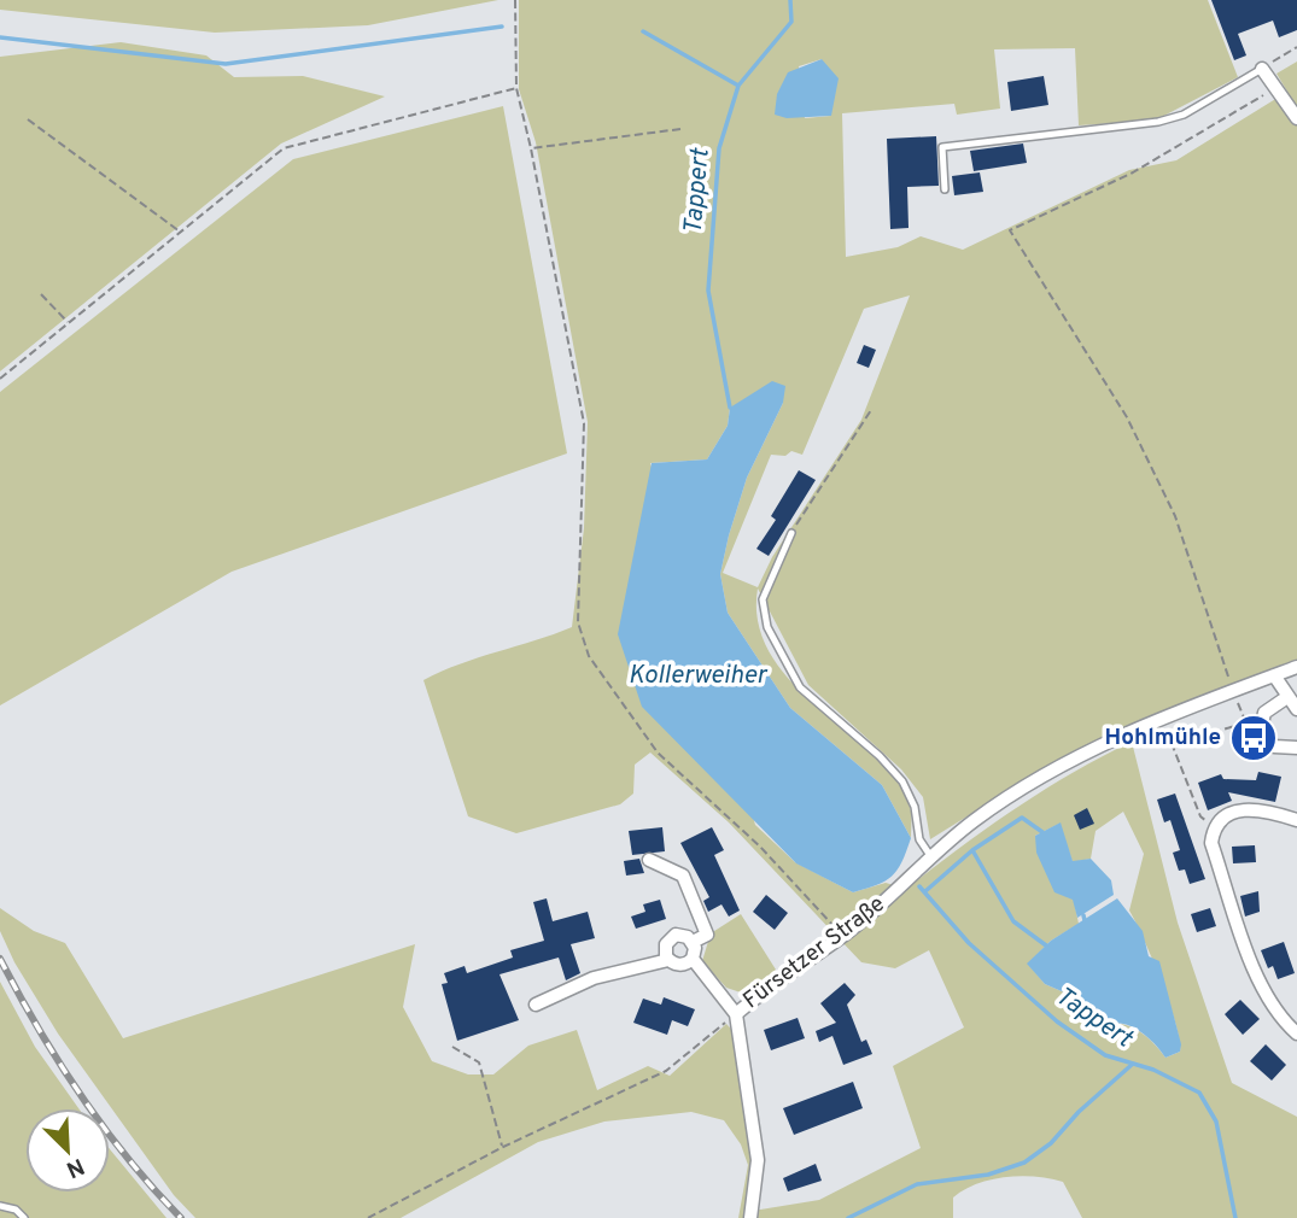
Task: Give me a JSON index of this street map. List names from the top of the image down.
{
  "streets": {
    "street": ["Fürsetzer Straße"]
  },
  "water": ["Tappert", "Kollerweiher"],
  "places": {
    "bus stop": ["Hohlmühle"]
  },
  "north": "bottom right"
}
